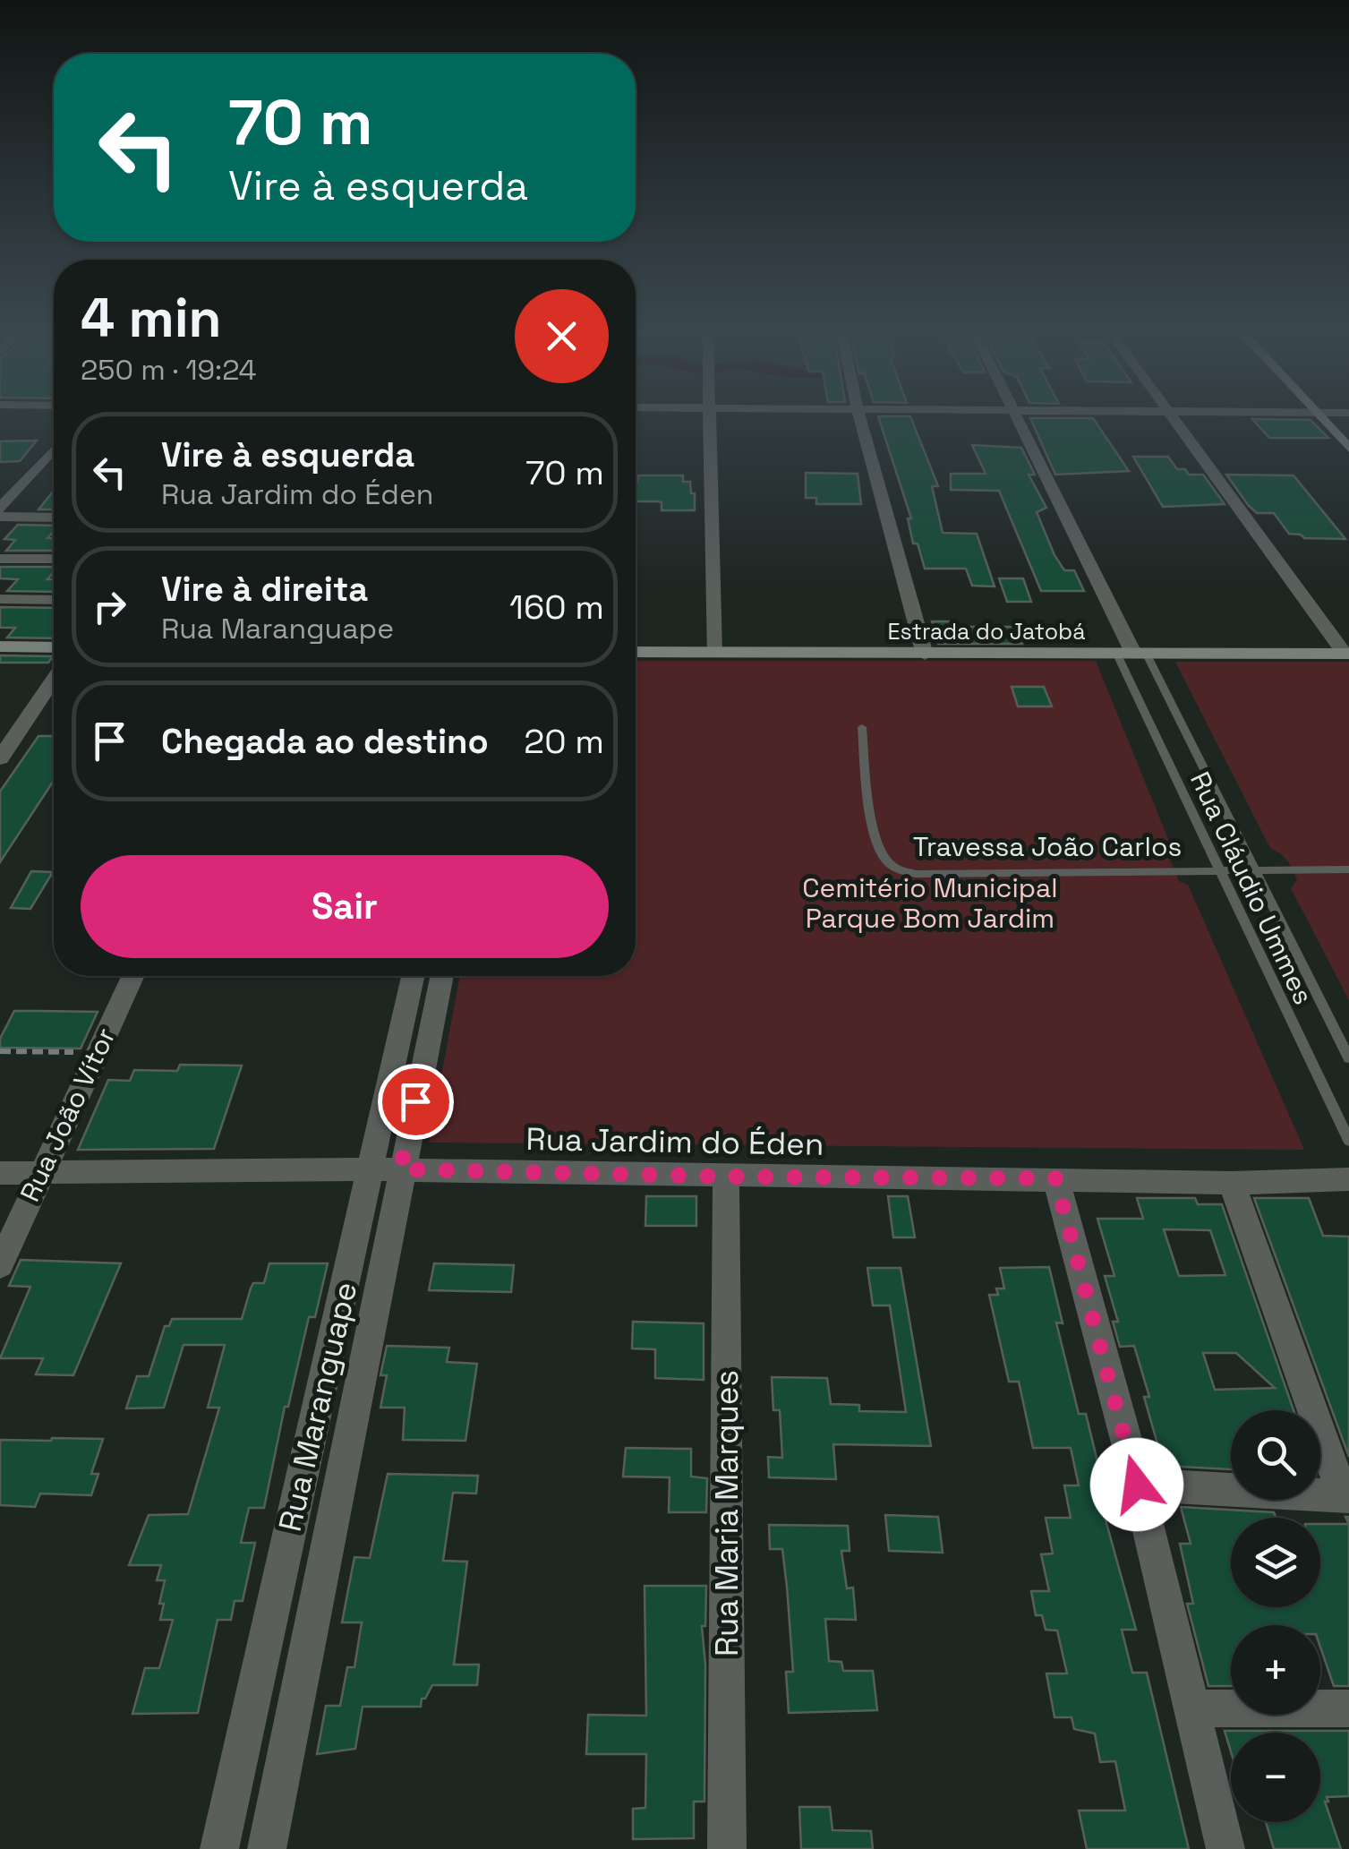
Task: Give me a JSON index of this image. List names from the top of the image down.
{
  "streets": {
    "street": [
      "Estrada do Jatobá",
      "Rua João Vítor",
      "Rua Jardim do Éden",
      "Rua Maranguape",
      "Rua Maria Marques"
    ],
    "lane": ["Travessa João Carlos", "Rua Cláudio Ummes"]
  },
  "crossings": [
    ["Estrada do Jatobá", "Rua Cláudio Ummes"],
    ["Travessa João Carlos", "Rua Cláudio Ummes"],
    ["Rua João Vítor", "Rua Jardim do Éden"],
    ["Rua Jardim do Éden", "Rua Maranguape"],
    ["Rua Jardim do Éden", "Rua Maria Marques"]
  ],
  "parks": ["Cemitério Municipal Parque Bom Jardim"],
  "page": {
    "turn": ["70 m", "Vire à esquerda"],
    "heading": ["4 min", "250 m · 19:24"],
    "list": [
      {
        "name": "Vire à esquerda",
        "note": "Rua Jardim do Éden",
        "value": "70 m"
      },
      {
        "name": "Vire à direita",
        "note": "Rua Maranguape",
        "value": "160 m"
      },
      {
        "name": "Chegada ao destino",
        "value": "20 m"
      }
    ],
    "buttons": "Sair",
    "map_buttons": ["+", "−"]
  }
}
